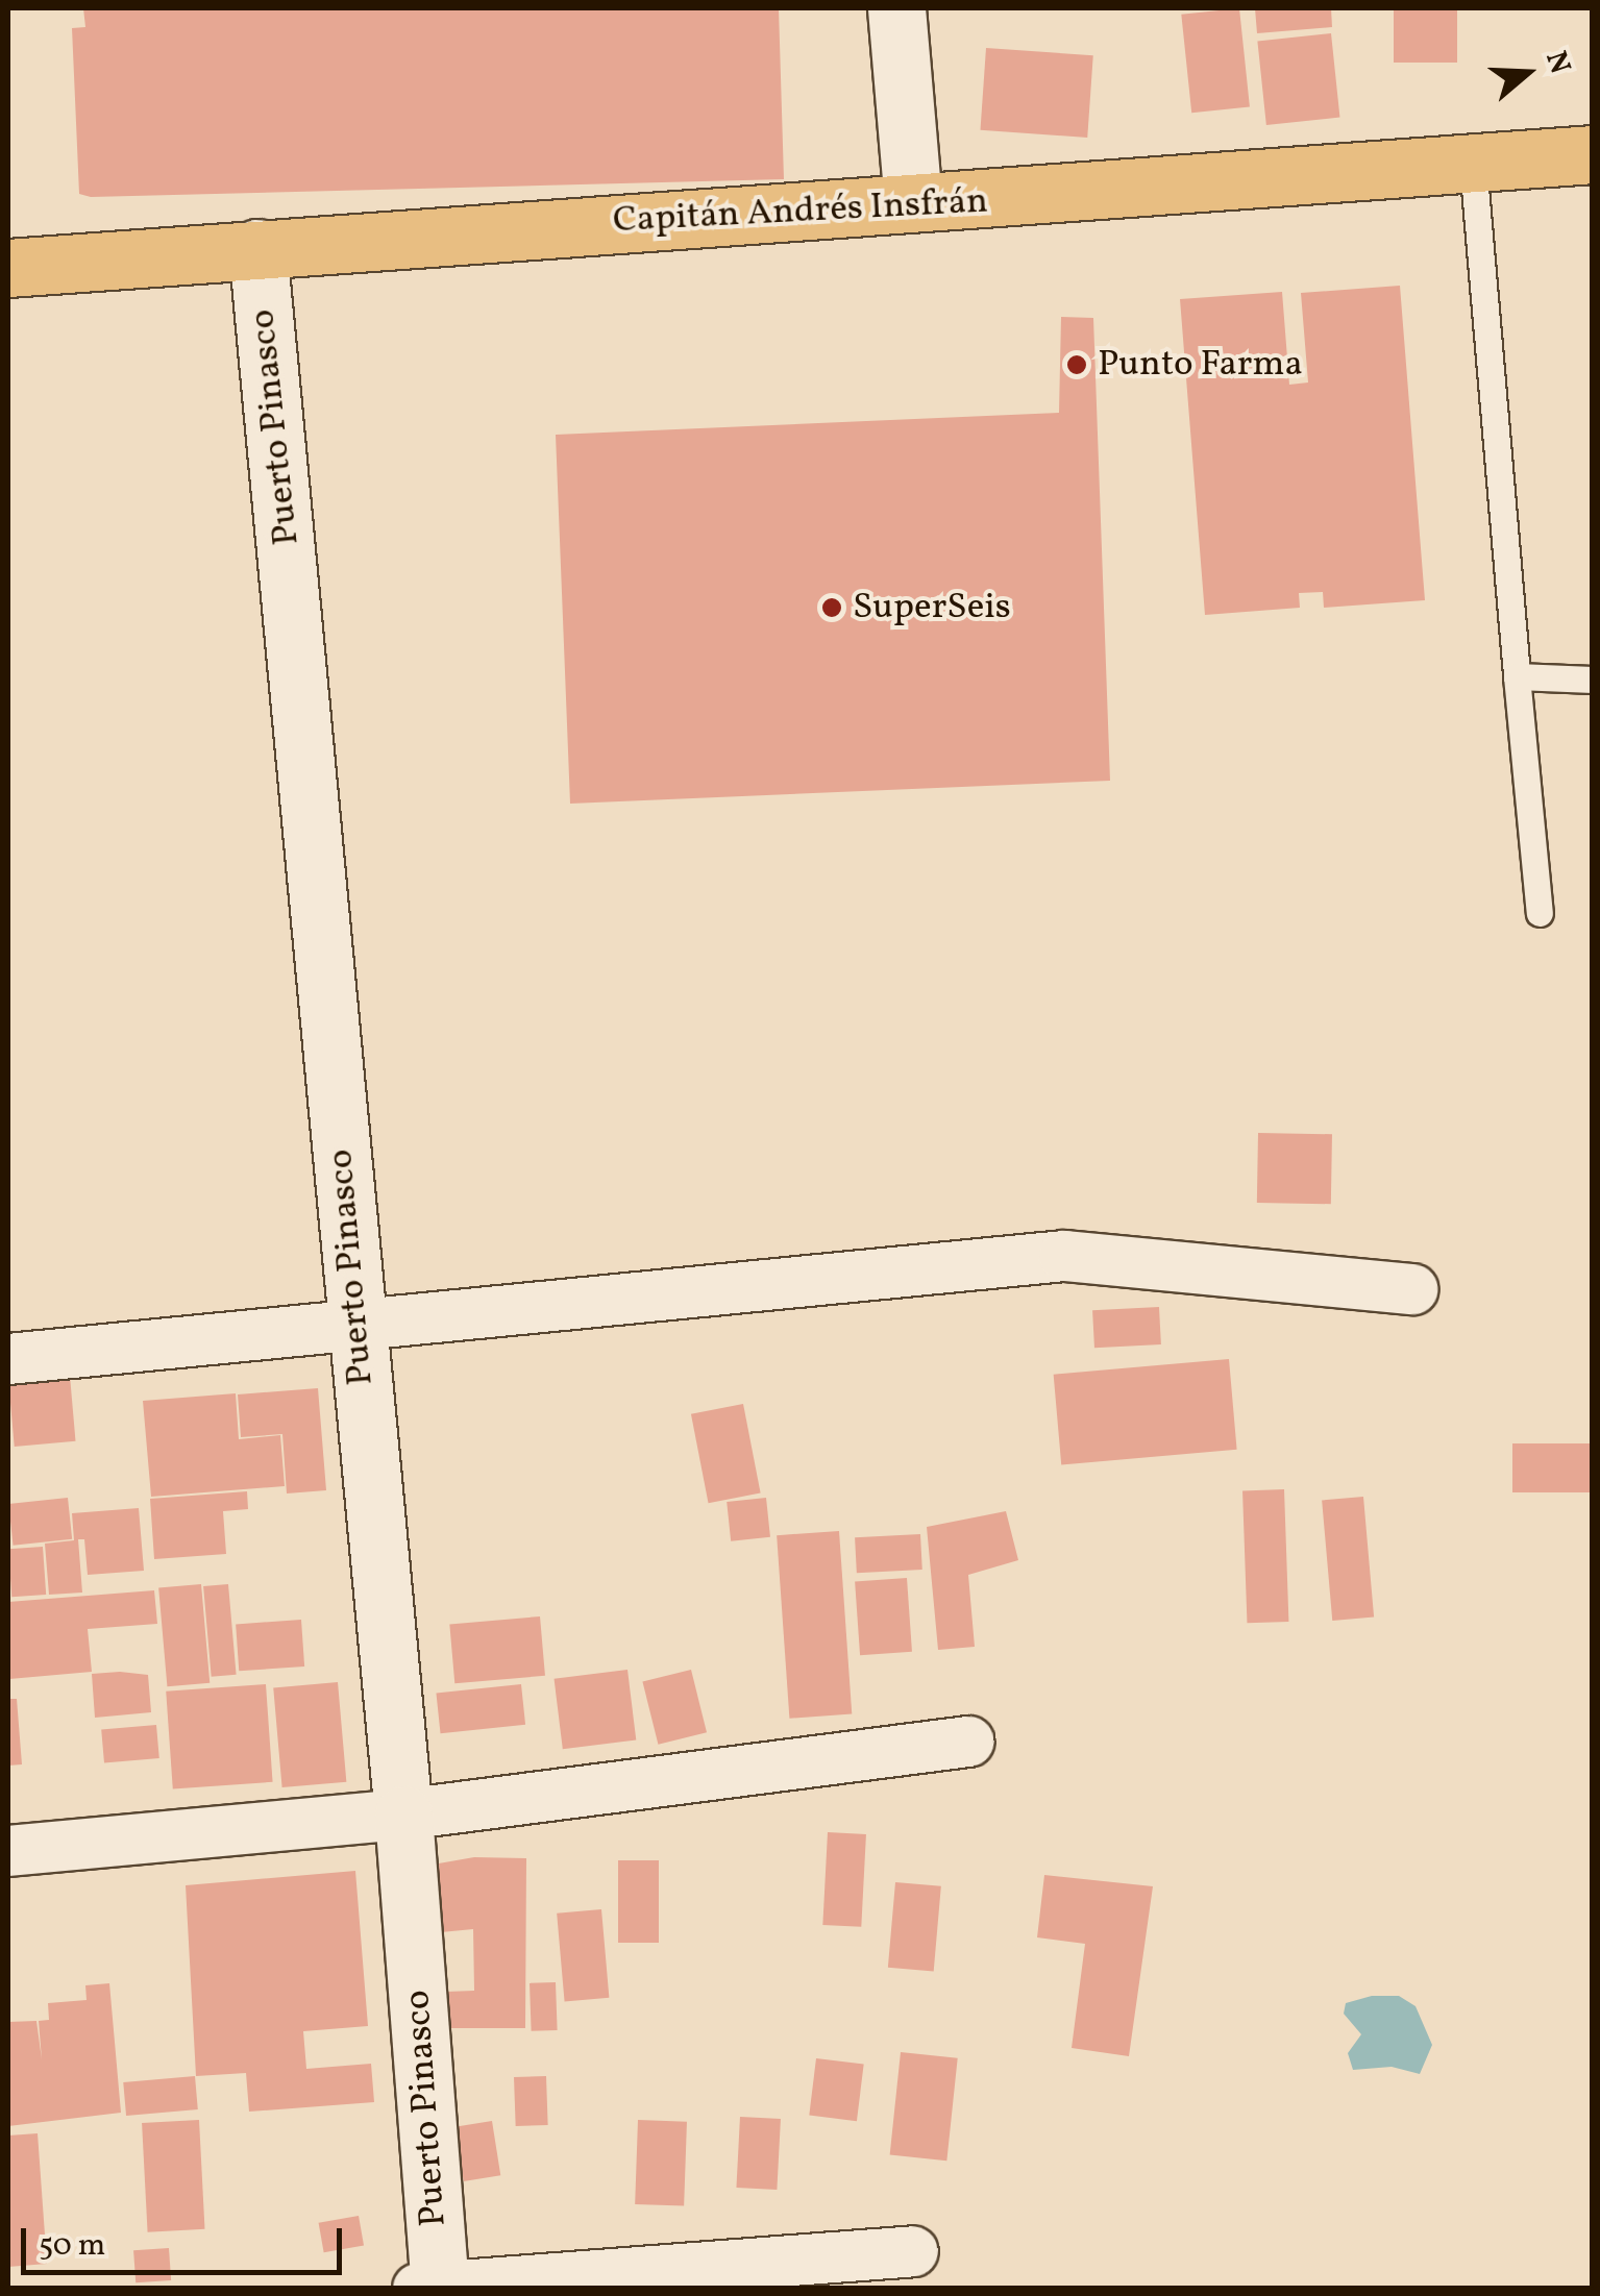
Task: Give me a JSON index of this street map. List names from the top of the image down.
{
  "streets": {
    "main road": ["Capitán Andrés Insfrán"],
    "street": ["Puerto Pinasco"]
  },
  "crossings": [
    ["Capitán Andrés Insfrán", "Puerto Pinasco"]
  ],
  "places": ["Punto Farma", "SuperSeis"],
  "scale_bar": "50 m",
  "north": "right"
}
